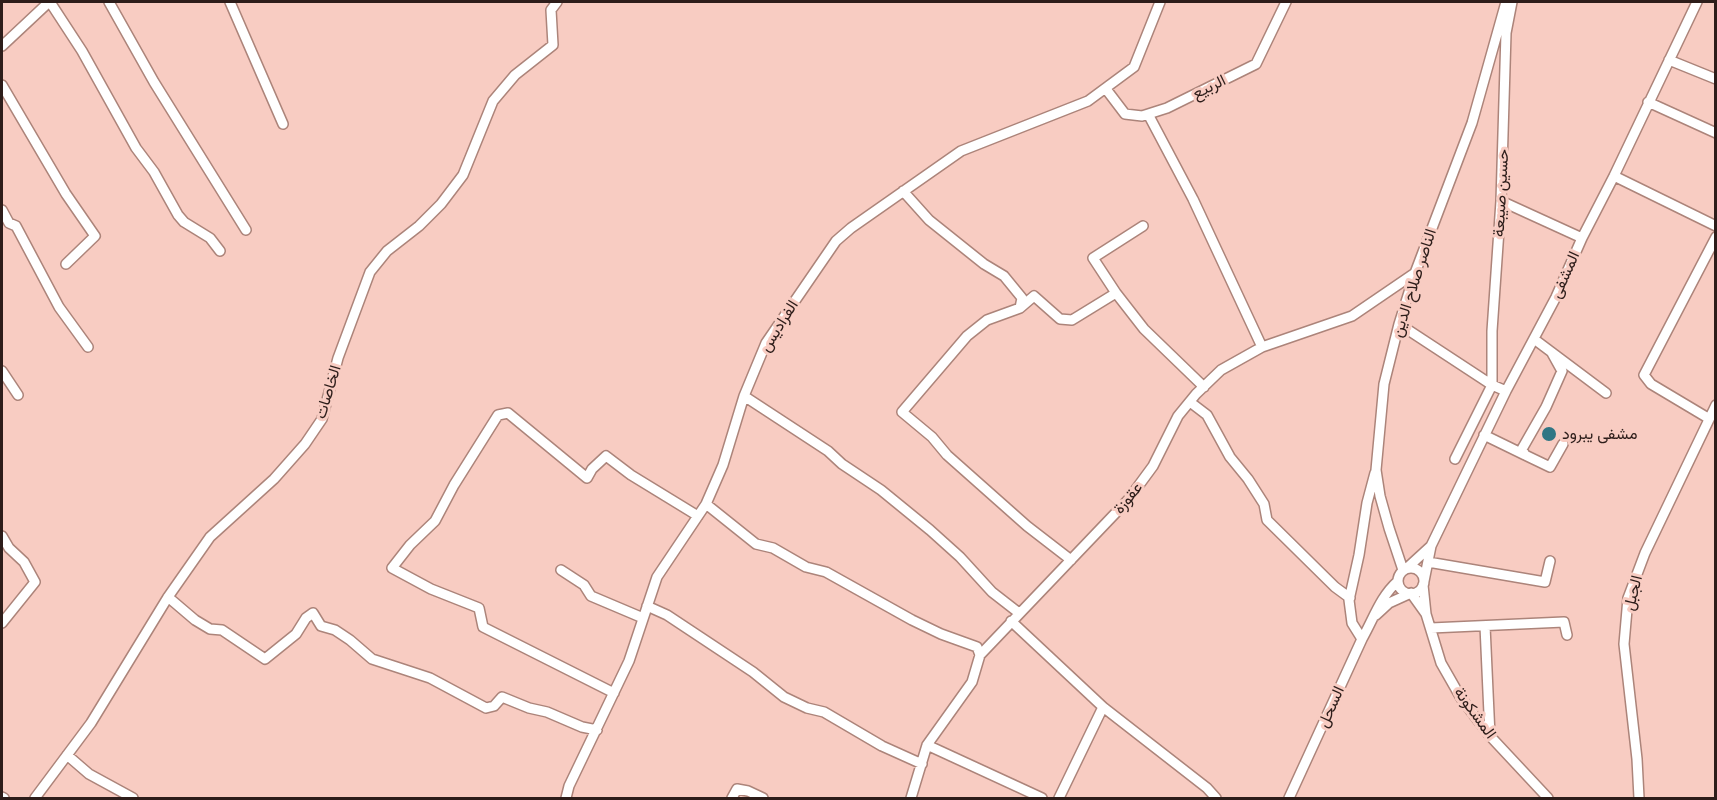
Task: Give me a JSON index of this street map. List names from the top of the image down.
{
  "streets": {
    "street": [
      "الربيع",
      "حسين صيبعة",
      "المشفى",
      "الناصر صلاح الدين",
      "الفراديس",
      "الخاصات",
      "عقوزة",
      "الجبل",
      "السحل",
      "المشكونة"
    ]
  },
  "crossings": [
    ["الناصر صلاح الدين", "عقوزة"],
    ["الناصر صلاح الدين", "السحل"]
  ],
  "places": ["مشفى يبرود"]
}
